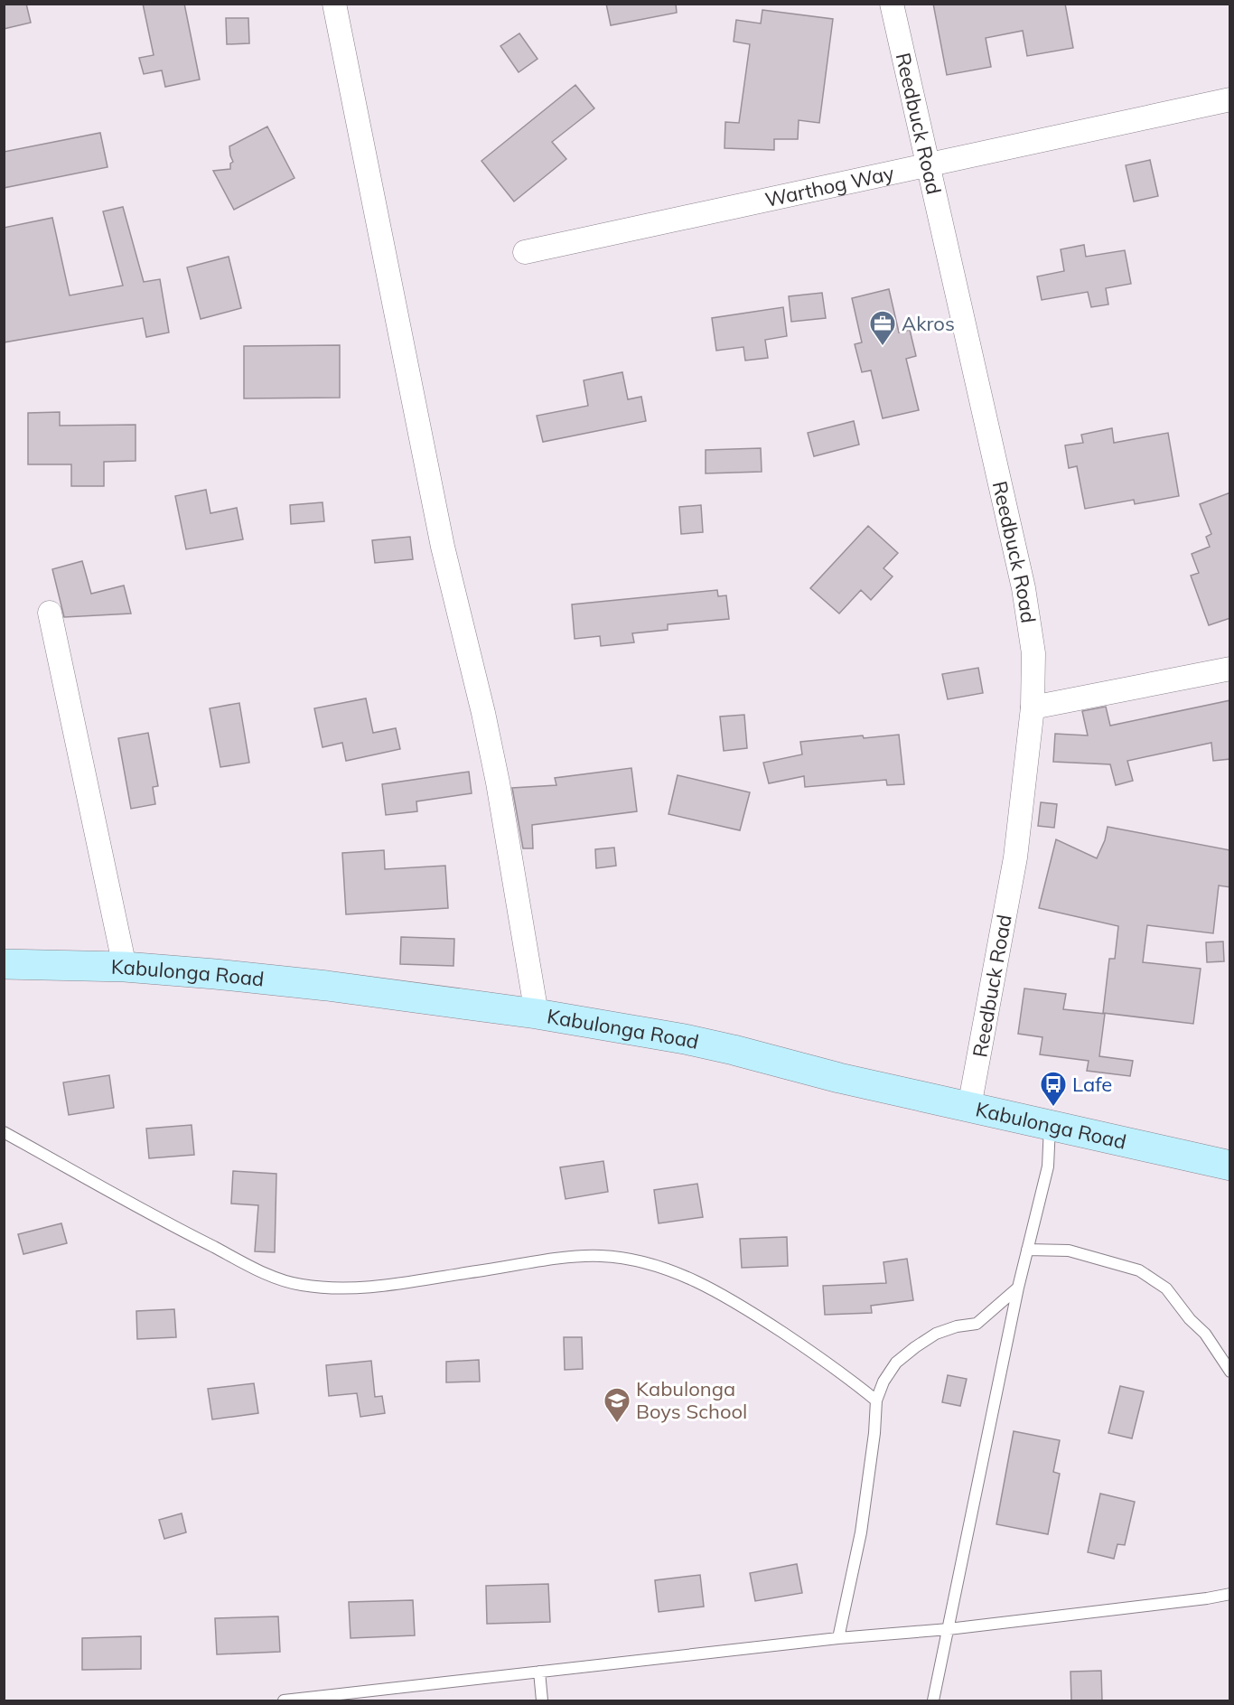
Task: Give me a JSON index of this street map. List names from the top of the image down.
{
  "streets": {
    "main road": ["Kabulonga Road"],
    "street": ["Reedbuck Road", "Warthog Way"]
  },
  "crossings": [
    ["Reedbuck Road", "Warthog Way"],
    ["Reedbuck Road", "Kabulonga Road"]
  ],
  "places": {
    "office": ["Akros"],
    "bus stop": ["Lafe"],
    "school or university": ["Kabulonga Boys School"]
  }
}
